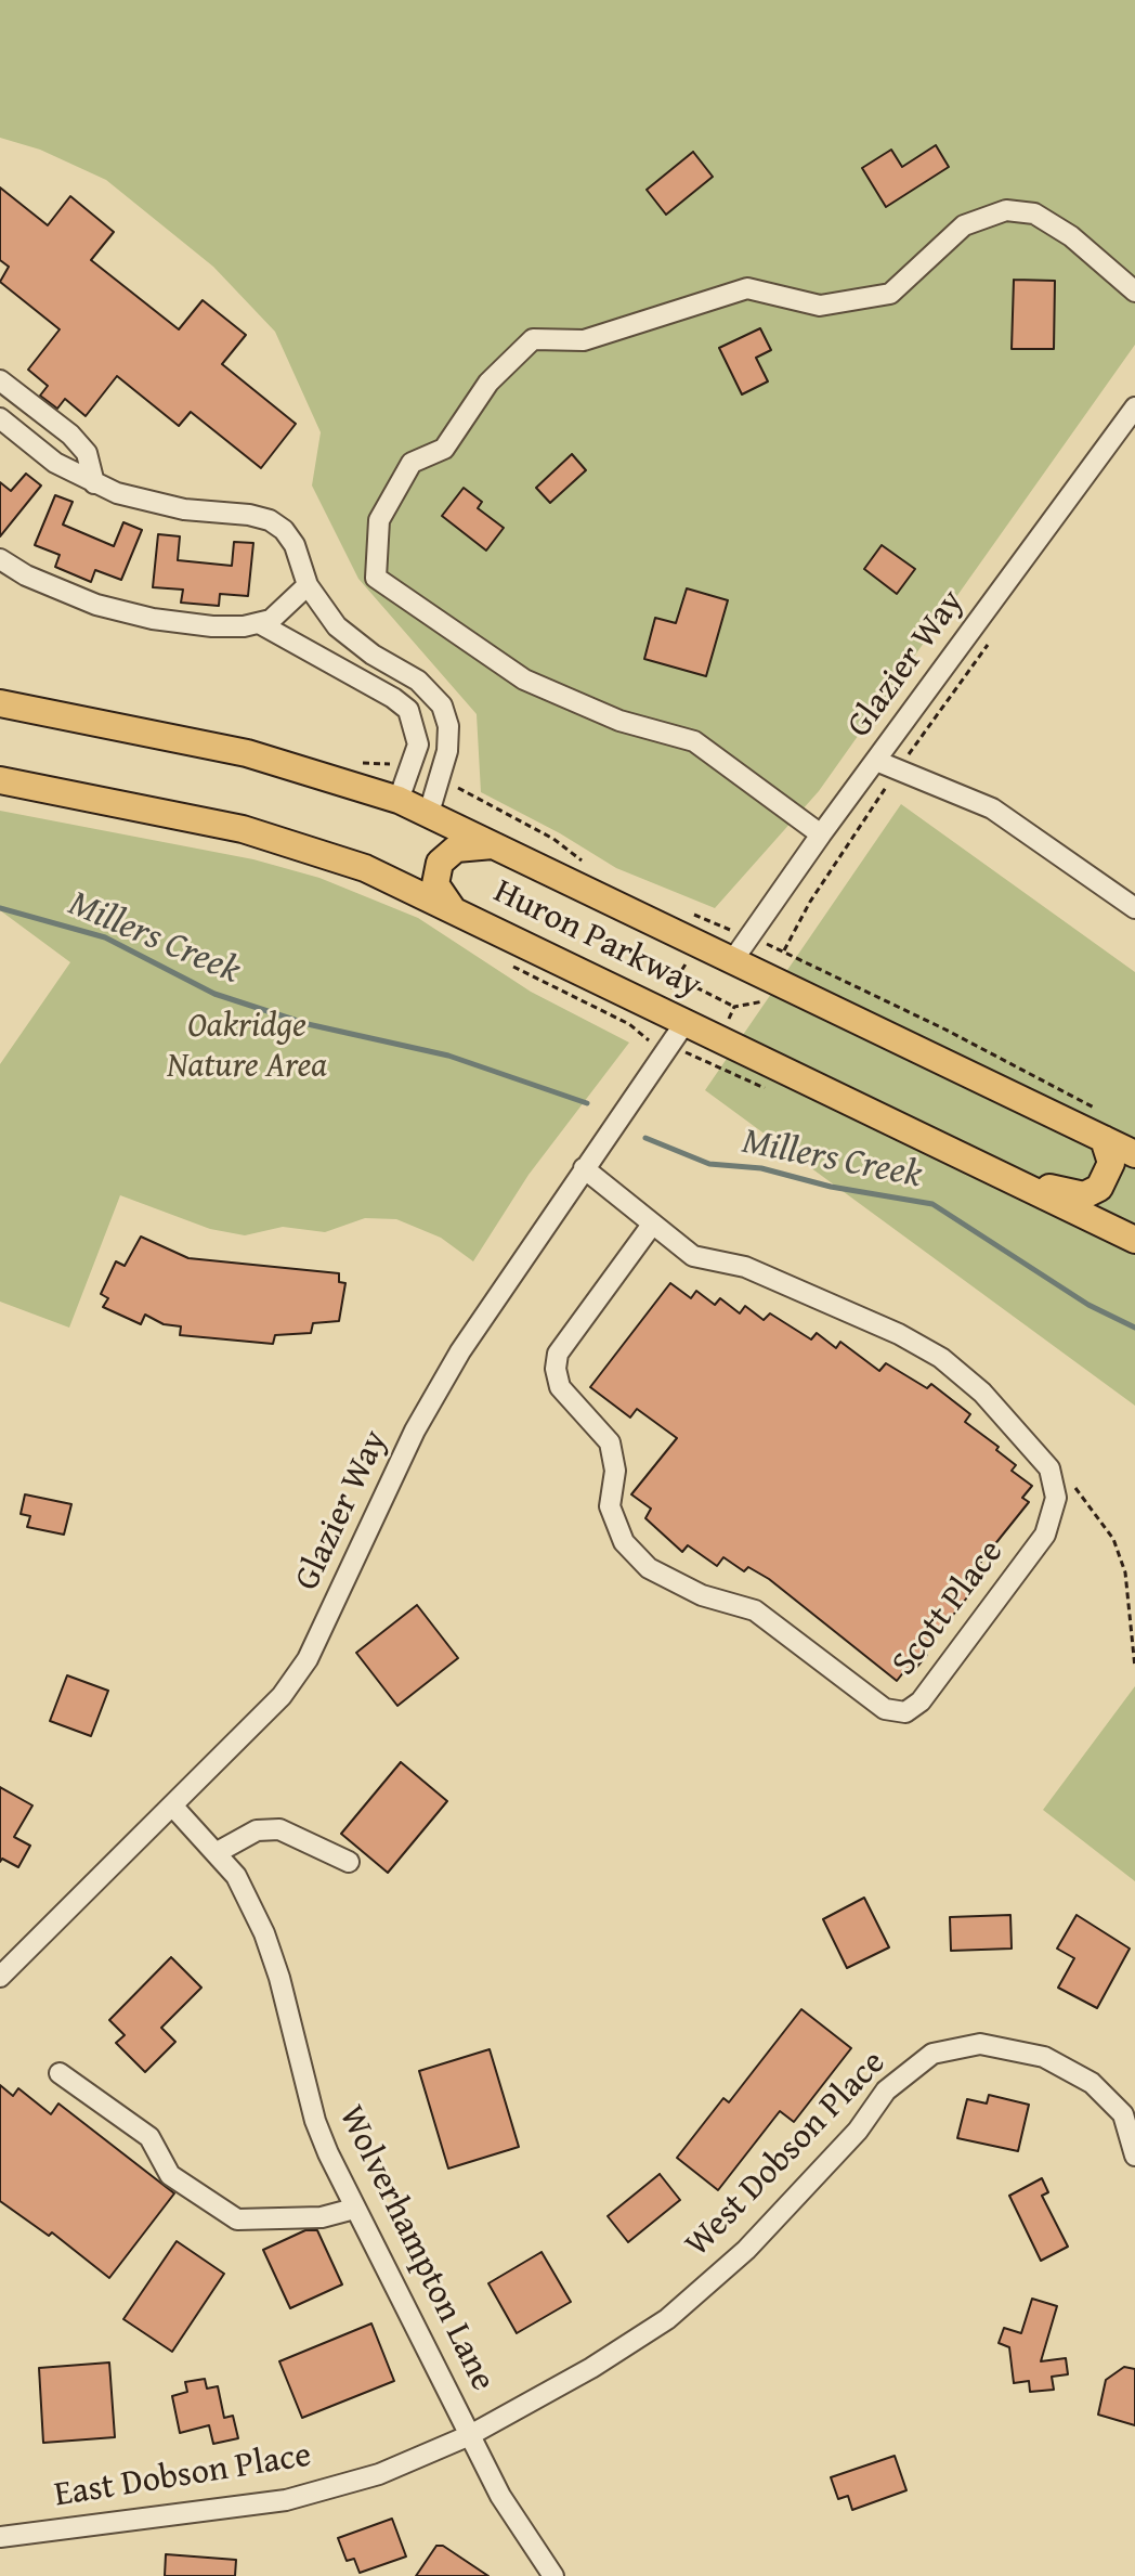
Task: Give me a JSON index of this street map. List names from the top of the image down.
{
  "streets": {
    "main road": ["Huron Parkway"],
    "street": [
      "Glazier Way",
      "Scott Place",
      "West Dobson Place",
      "Wolverhampton Lane",
      "East Dobson Place"
    ]
  },
  "crossings": [
    ["Glazier Way", "Huron Parkway"],
    ["Glazier Way", "Wolverhampton Lane"],
    ["West Dobson Place", "Wolverhampton Lane"],
    ["West Dobson Place", "East Dobson Place"],
    ["Wolverhampton Lane", "East Dobson Place"]
  ],
  "water": ["Millers Creek"],
  "parks": ["Oakridge Nature Area"]
}
